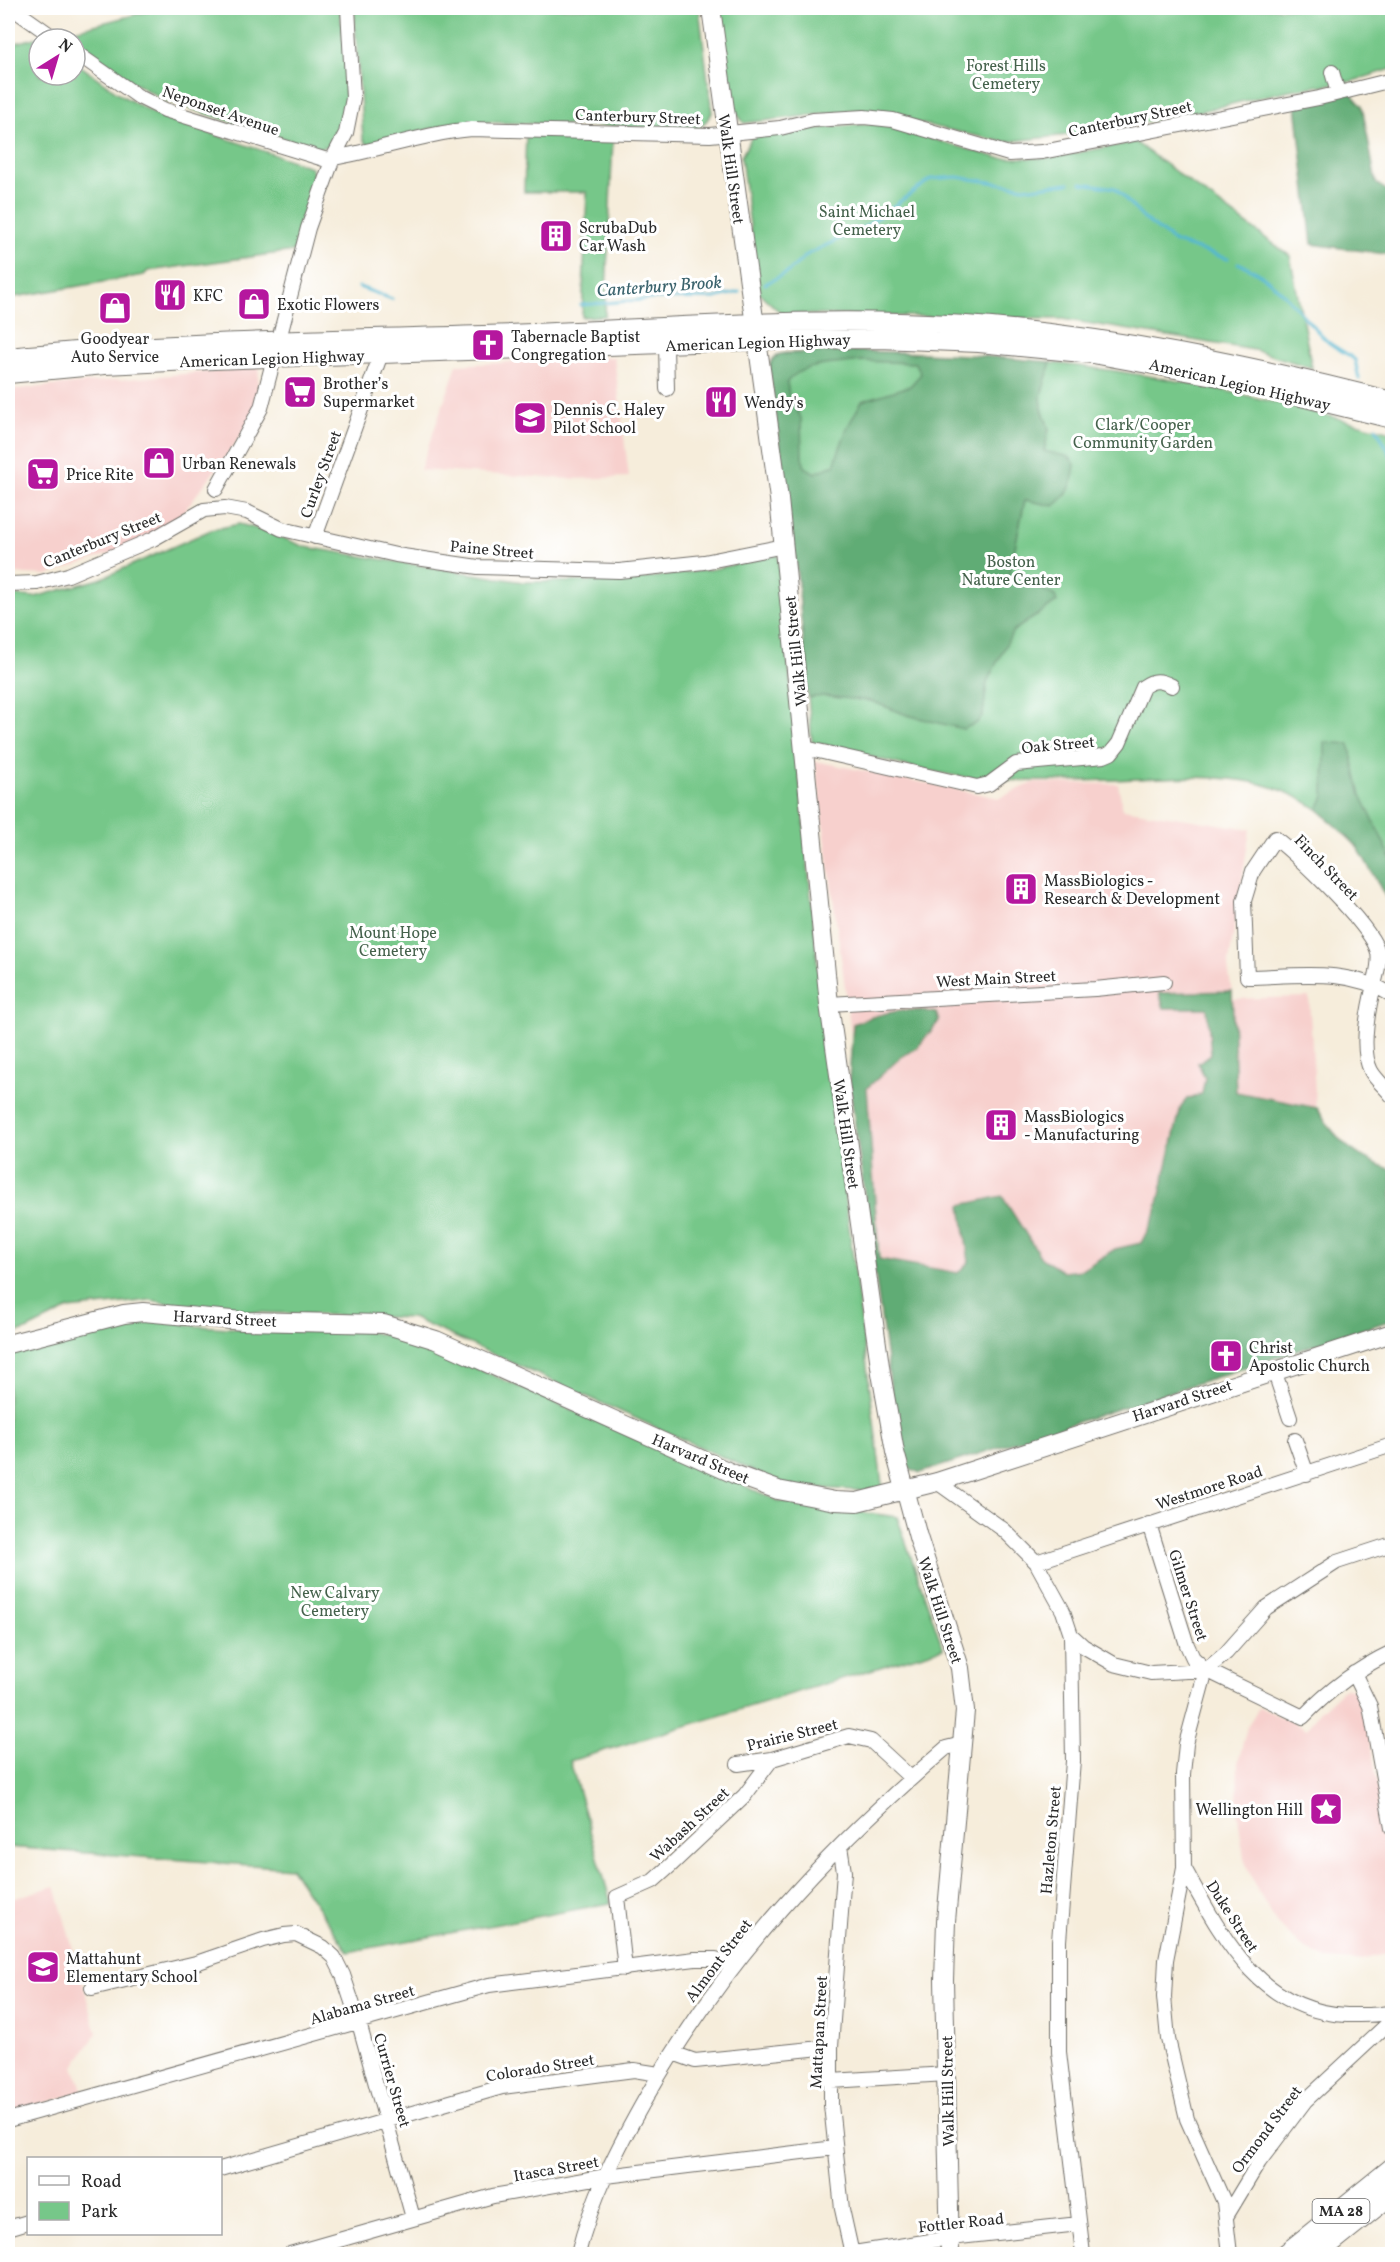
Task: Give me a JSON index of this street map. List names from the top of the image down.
{
  "streets": {
    "highway": ["MA 28"],
    "main road": ["Walk Hill Street", "American Legion Highway", "Harvard Street"],
    "street": [
      "Neponset Avenue",
      "Canterbury Street",
      "Curley Street",
      "Paine Street",
      "Oak Street",
      "Finch Street",
      "West Main Street",
      "Westmore Road",
      "Gilmer Street",
      "Prairie Street",
      "Wabash Street",
      "Hazleton Street",
      "Duke Street",
      "Almont Street",
      "Alabama Street",
      "Mattapan Street",
      "Colorado Street",
      "Currier Street",
      "Ormond Street",
      "Itasca Street",
      "Fottler Road"
    ]
  },
  "crossings": [
    ["Neponset Avenue", "Canterbury Street"],
    ["Canterbury Street", "Walk Hill Street"],
    ["Canterbury Street", "Paine Street"],
    ["Walk Hill Street", "American Legion Highway"],
    ["Walk Hill Street", "Paine Street"],
    ["Walk Hill Street", "Oak Street"],
    ["Walk Hill Street", "West Main Street"],
    ["Walk Hill Street", "Harvard Street"],
    ["Walk Hill Street", "Almont Street"],
    ["Walk Hill Street", "Fottler Road"],
    ["American Legion Highway", "Curley Street"],
    ["Curley Street", "Paine Street"],
    ["Harvard Street", "Hazleton Street"],
    ["Westmore Road", "Gilmer Street"],
    ["Westmore Road", "Hazleton Street"],
    ["Prairie Street", "Wabash Street"],
    ["Prairie Street", "Almont Street"],
    ["Wabash Street", "Alabama Street"],
    ["Hazleton Street", "Fottler Road"],
    ["Almont Street", "Alabama Street"],
    ["Almont Street", "Mattapan Street"],
    ["Almont Street", "Colorado Street"],
    ["Almont Street", "Itasca Street"],
    ["Alabama Street", "Currier Street"],
    ["Mattapan Street", "Itasca Street"],
    ["Mattapan Street", "Fottler Road"],
    ["Colorado Street", "Currier Street"],
    ["Currier Street", "Itasca Street"]
  ],
  "water": ["Canterbury Brook"],
  "parks": [
    "Forest Hills Cemetery",
    "Saint Michael Cemetery",
    "Clark/Cooper Community Garden",
    "Boston Nature Center",
    "Mount Hope Cemetery",
    "New Calvary Cemetery"
  ],
  "places": {
    "building": ["ScrubaDub Car Wash", "MassBiologics - Research & Development", "MassBiologics - Manufacturing"],
    "restaurant": ["KFC", "Wendy's"],
    "shop": ["Exotic Flowers", "Goodyear Auto Service", "Urban Renewals"],
    "church": ["Tabernacle Baptist Congregation", "Christ Apostolic Church"],
    "supermarket": ["Brother’s Supermarket", "Price Rite"],
    "school or university": ["Dennis C. Haley Pilot School", "Mattahunt Elementary School"],
    "place": ["Wellington Hill"]
  },
  "legend": ["Road", "Park"],
  "north": "top right"
}
